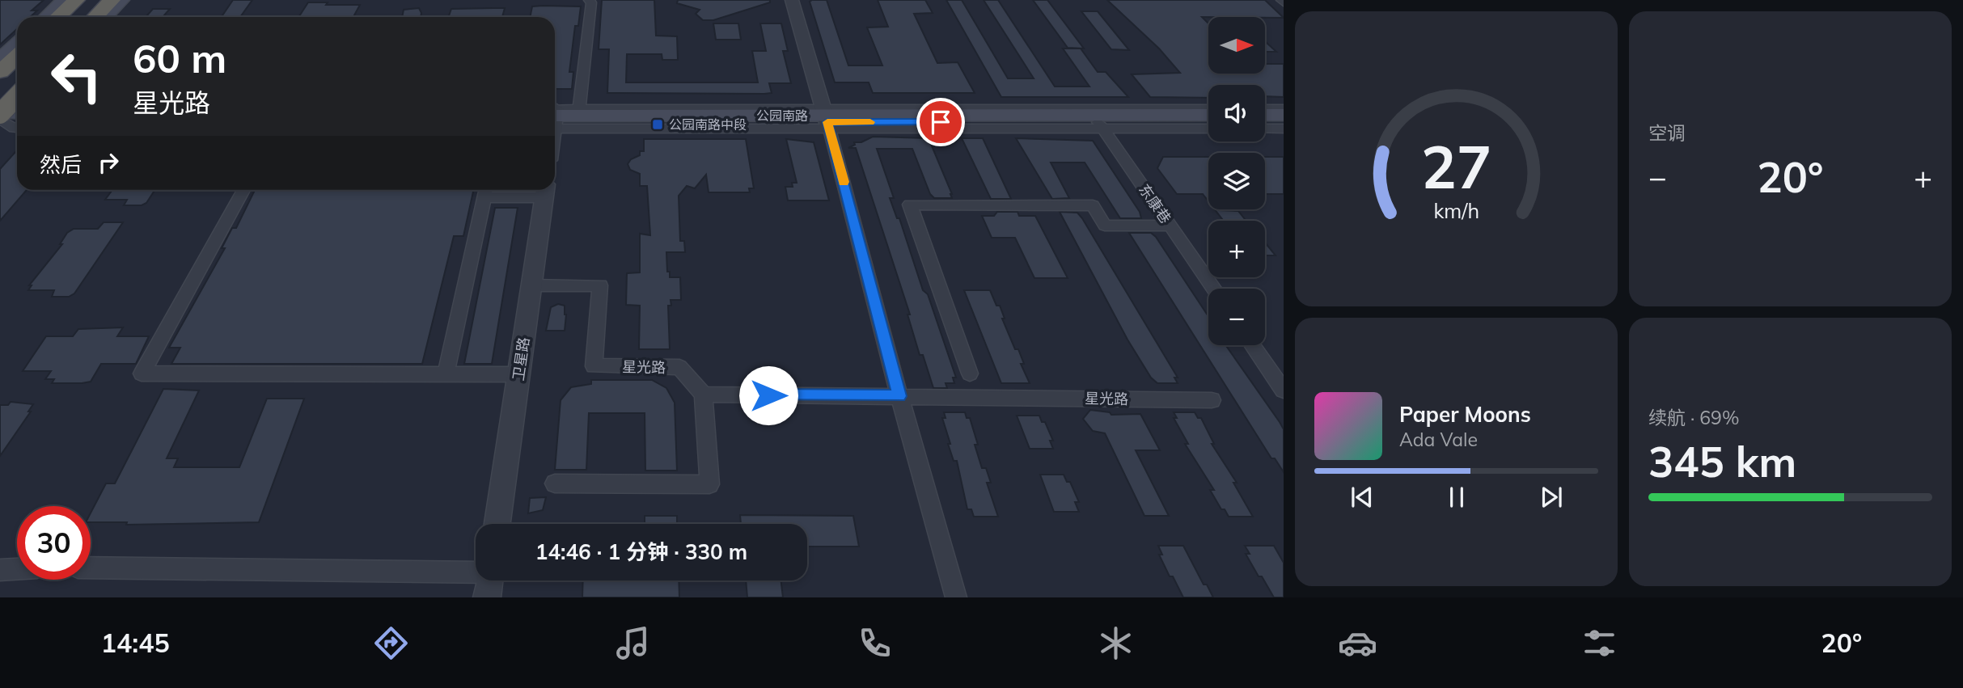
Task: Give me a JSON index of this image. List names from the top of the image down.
{
  "streets": {
    "main road": ["公园南路"],
    "street": ["东康巷", "卫星路", "星光路"]
  },
  "crossings": [
    ["公园南路", "东康巷"],
    ["卫星路", "星光路"]
  ],
  "places": {
    "transit": ["公园南路中段"]
  },
  "north": "right",
  "page": {
    "tile": [
      "空调",
      ["续航 · 69%", "345 km"]
    ],
    "map_buttons": ["+", "−"],
    "turn": ["60 m", "星光路"],
    "then": "然后",
    "heat": ["−", "20°", "+"],
    "song": ["Paper Moons", "Ada Vale"],
    "limit": "30",
    "trip": "14:46 · 1 分钟 · 330 m",
    "tabs": ["14:45", "20°"],
    "gauge": ["27", "km/h"]
  }
}
